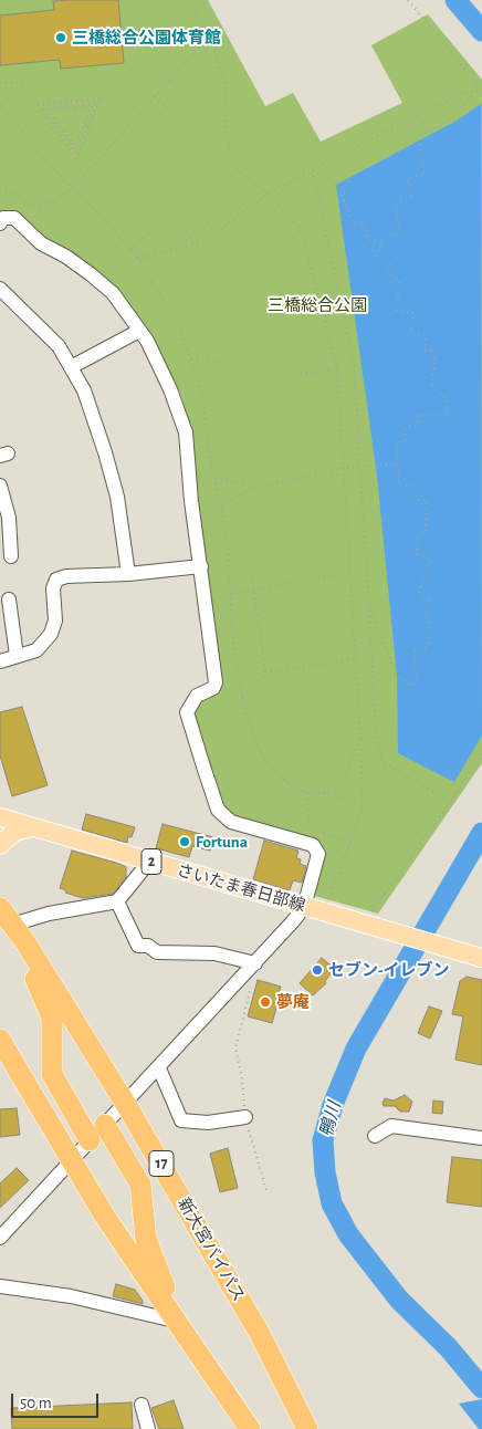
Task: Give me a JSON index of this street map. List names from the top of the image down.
{
  "streets": {
    "highway": ["17", "新大宮バイパス"],
    "main road": ["2", "さいたま春日部線"]
  },
  "water": ["鴨川"],
  "parks": ["三橋総合公園"],
  "places": [
    "三橋総合公園体育館",
    "Fortuna",
    "セブン-イレブン",
    "夢庵"
  ],
  "scale_bar": "50 m"
}
